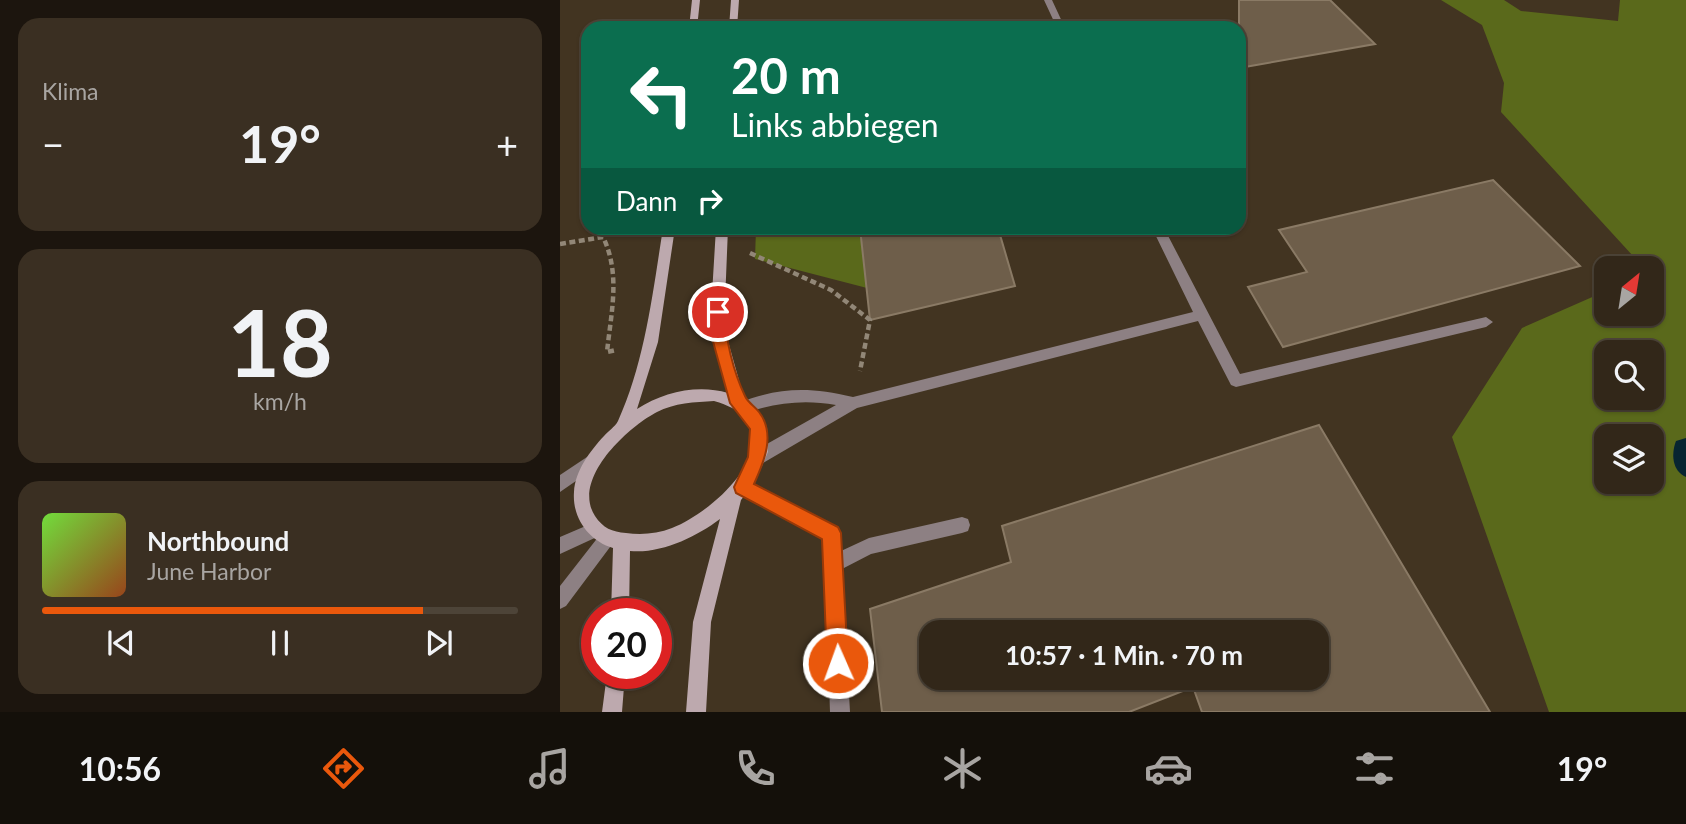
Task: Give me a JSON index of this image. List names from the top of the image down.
{
  "north": "top right",
  "page": {
    "tile": [
      "Klima",
      ["18", "km/h"]
    ],
    "turn": ["20 m", "Links abbiegen"],
    "heat": ["−", "19°", "+"],
    "then": "Dann",
    "song": ["Northbound", "June Harbor"],
    "limit": "20",
    "trip": "10:57 · 1 Min. · 70 m",
    "tabs": ["10:56", "19°"]
  }
}
